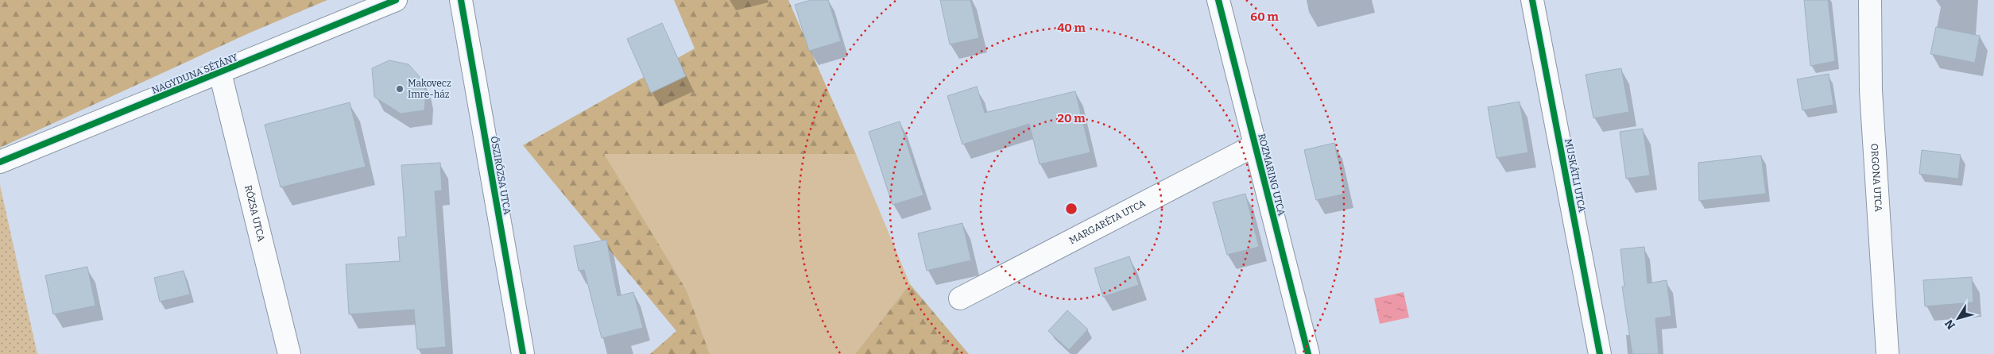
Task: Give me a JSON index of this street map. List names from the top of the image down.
{
  "streets": {
    "street": [
      "NAGYDUNA SÉTÁNY",
      "ROZMARING UTCA",
      "ŐSZIRÓZSA UTCA",
      "MUSKÁTLI UTCA",
      "ORGONA UTCA",
      "RÓZSA UTCA",
      "MARGARÉTA UTCA"
    ]
  },
  "crossings": [
    ["NAGYDUNA SÉTÁNY", "RÓZSA UTCA"],
    ["ROZMARING UTCA", "MARGARÉTA UTCA"]
  ],
  "places": ["Makovecz Imre-ház"],
  "north": "bottom left",
  "rings": ["60 m", "40 m", "20 m"]
}
